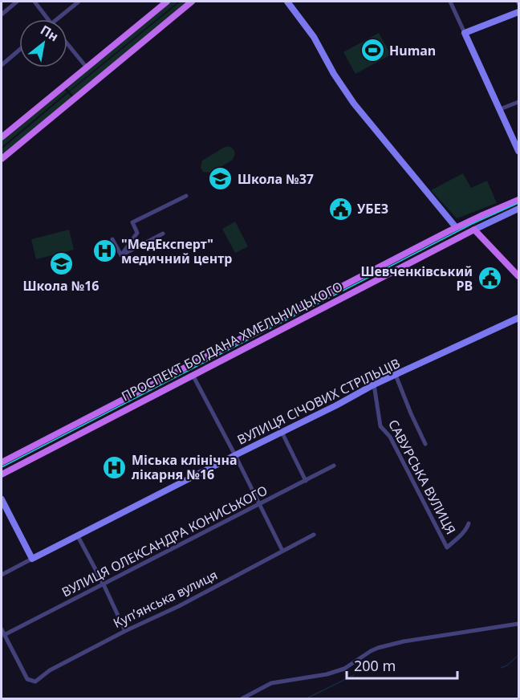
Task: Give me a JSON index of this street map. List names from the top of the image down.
{
  "streets": {
    "main road": ["ПРОСПЕКТ БОГДАНА ХМЕЛЬНИЦЬКОГО"],
    "street": [
      "ВУЛИЦЯ СІЧОВИХ СТРІЛЬЦІВ",
      "САВУРСЬКА ВУЛИЦЯ",
      "ВУЛИЦЯ ОЛЕКСАНДРА КОНИСЬКОГО",
      "Купʼянська вулиця"
    ]
  },
  "crossings": [
    ["ВУЛИЦЯ СІЧОВИХ СТРІЛЬЦІВ", "САВУРСЬКА ВУЛИЦЯ"],
    ["ВУЛИЦЯ ОЛЕКСАНДРА КОНИСЬКОГО", "Купʼянська вулиця"]
  ],
  "places": {
    "sports": ["Human"],
    "school or university": ["Школа №37", "Школа №16"],
    "public building": ["УБЕЗ", "Шевченківський РВ"],
    "hospital": ["\"МедЕксперт\" медичний центр", "Міська клінічна лікарня №16"]
  },
  "scale_bar": "200 m",
  "north": "top right"
}
